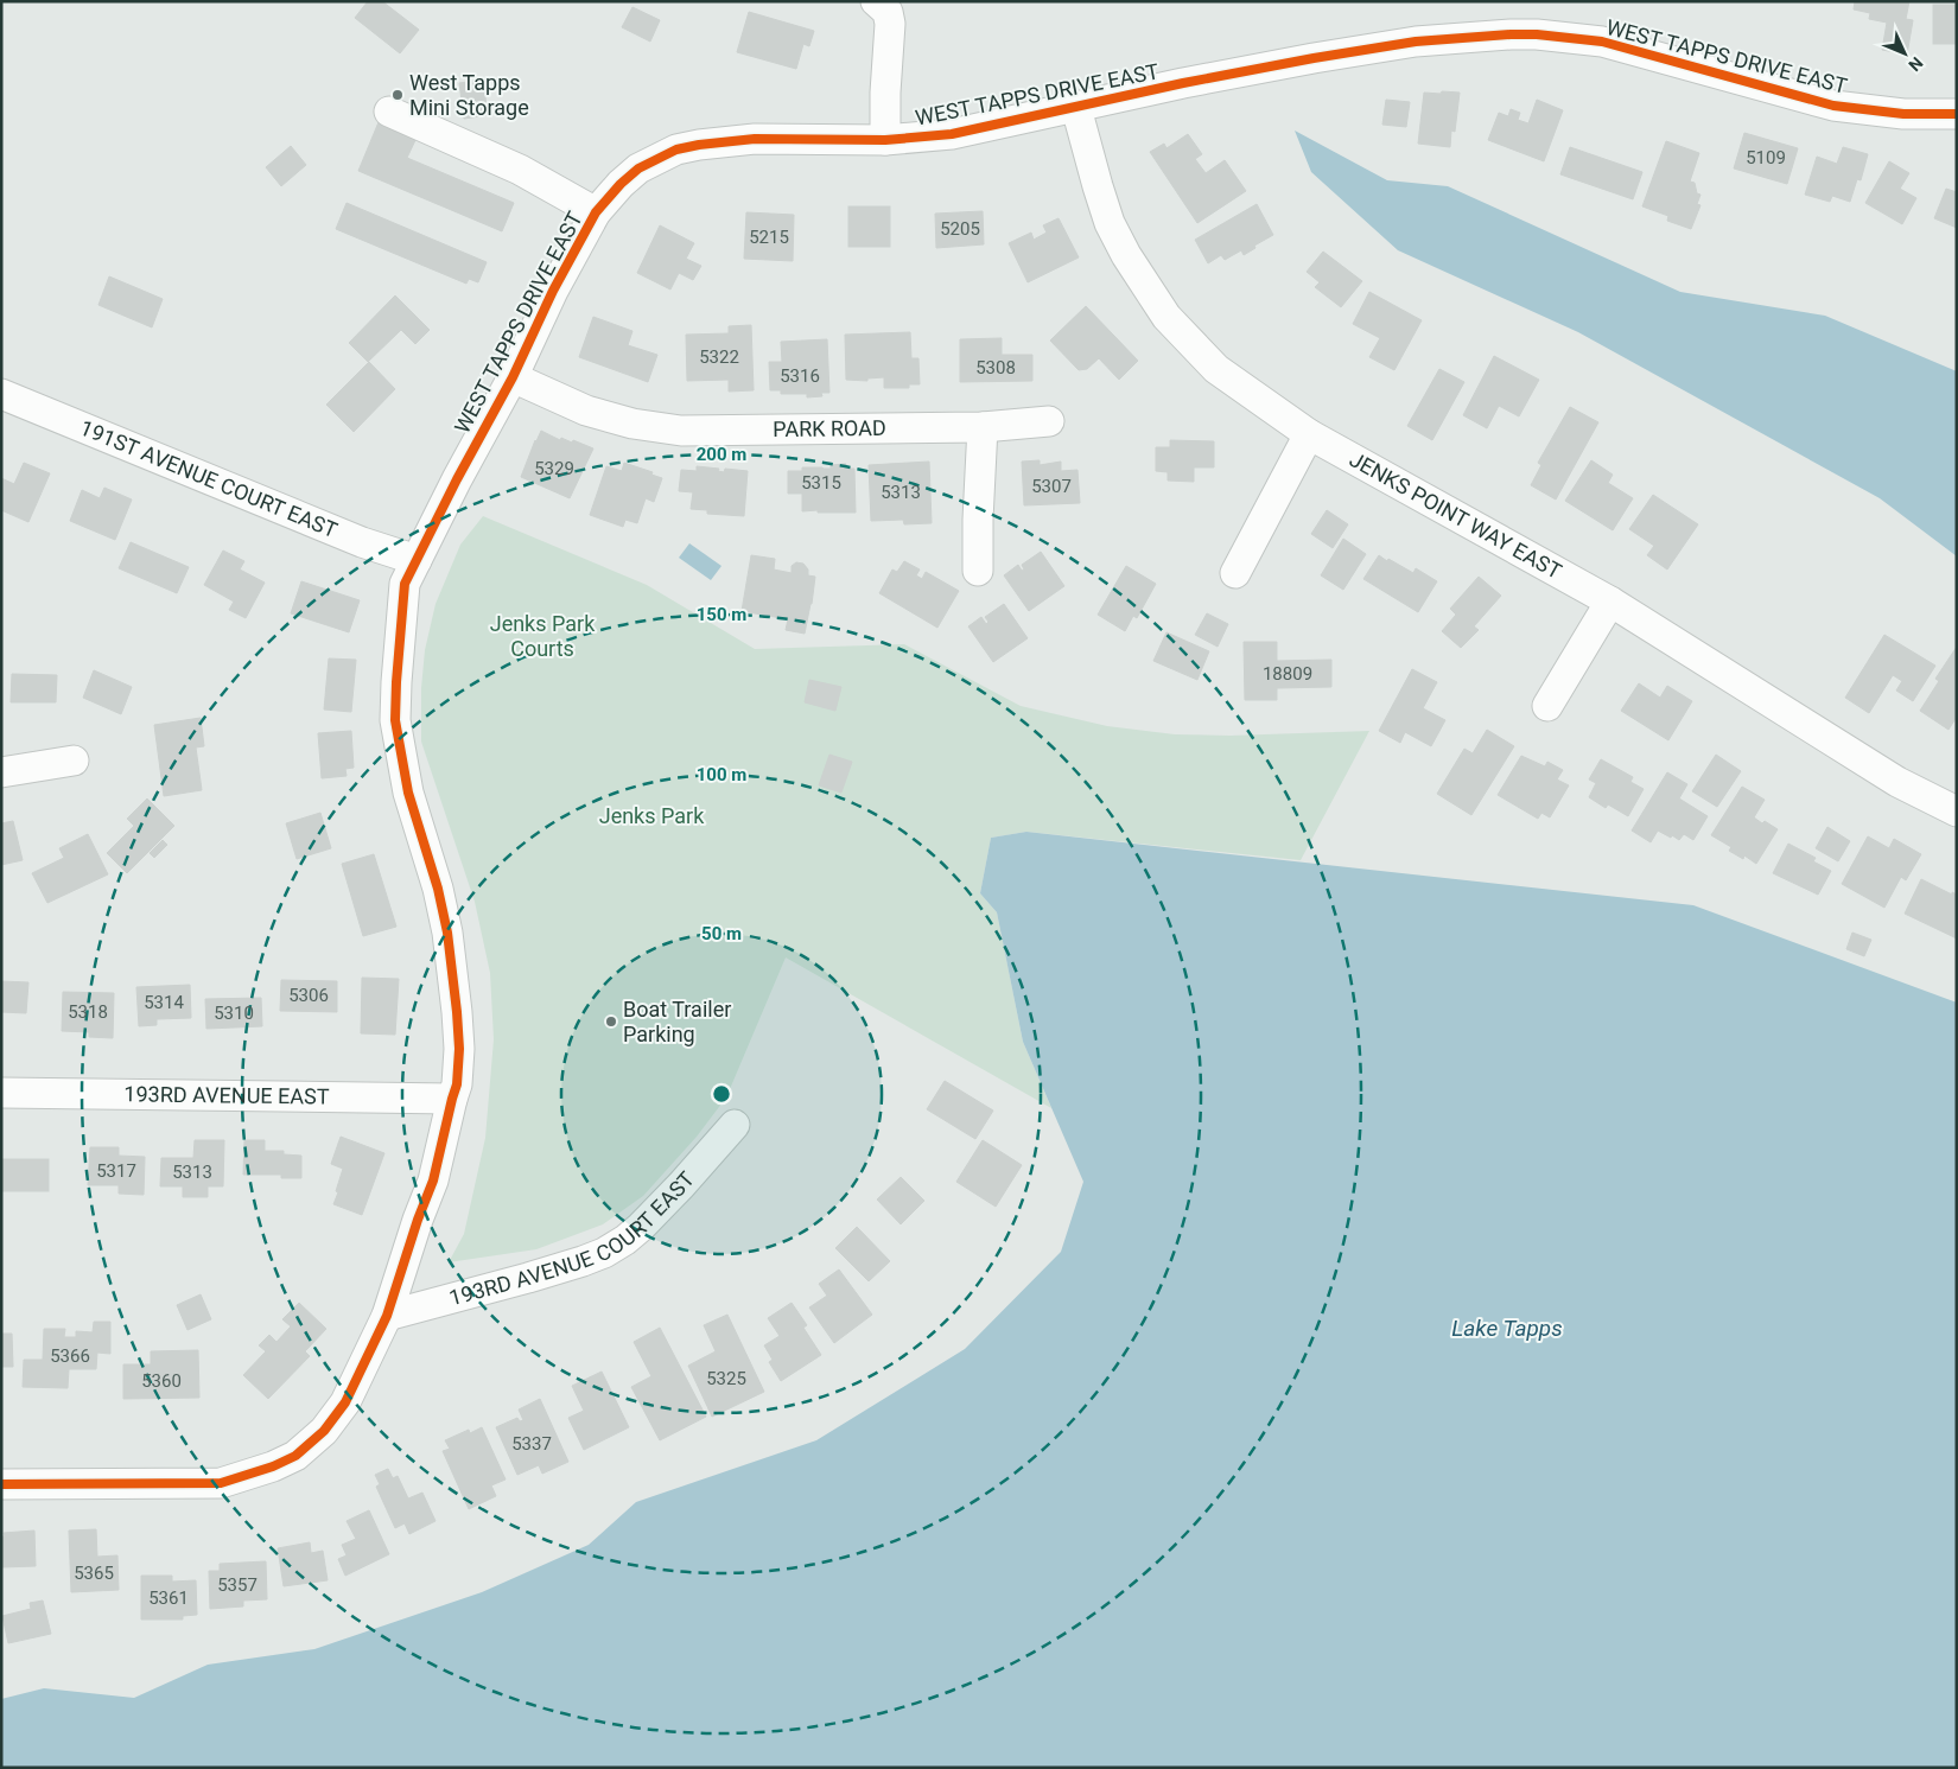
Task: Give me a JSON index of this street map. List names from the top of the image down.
{
  "streets": {
    "street": [
      "WEST TAPPS DRIVE EAST",
      "PARK ROAD",
      "191ST AVENUE COURT EAST",
      "JENKS POINT WAY EAST",
      "193RD AVENUE EAST",
      "193RD AVENUE COURT EAST"
    ]
  },
  "crossings": [
    ["WEST TAPPS DRIVE EAST", "PARK ROAD"],
    ["WEST TAPPS DRIVE EAST", "191ST AVENUE COURT EAST"],
    ["WEST TAPPS DRIVE EAST", "JENKS POINT WAY EAST"],
    ["WEST TAPPS DRIVE EAST", "193RD AVENUE EAST"],
    ["WEST TAPPS DRIVE EAST", "193RD AVENUE COURT EAST"]
  ],
  "water": ["Lake Tapps"],
  "parks": ["Jenks Park Courts", "Jenks Park"],
  "places": ["West Tapps Mini Storage", "Boat Trailer Parking"],
  "house_numbers": [
    "5109",
    "5205",
    "5215",
    "5322",
    "5308",
    "5316",
    "5329",
    "5315",
    "5307",
    "5313",
    "18809",
    "5306",
    "5314",
    "5318",
    "5310",
    "5317",
    "5313",
    "5366",
    "5325",
    "5360",
    "5337",
    "5365",
    "5357",
    "5361"
  ],
  "north": "bottom right",
  "rings": [
    "200 m",
    "150 m",
    "100 m",
    "50 m"
  ]
}
